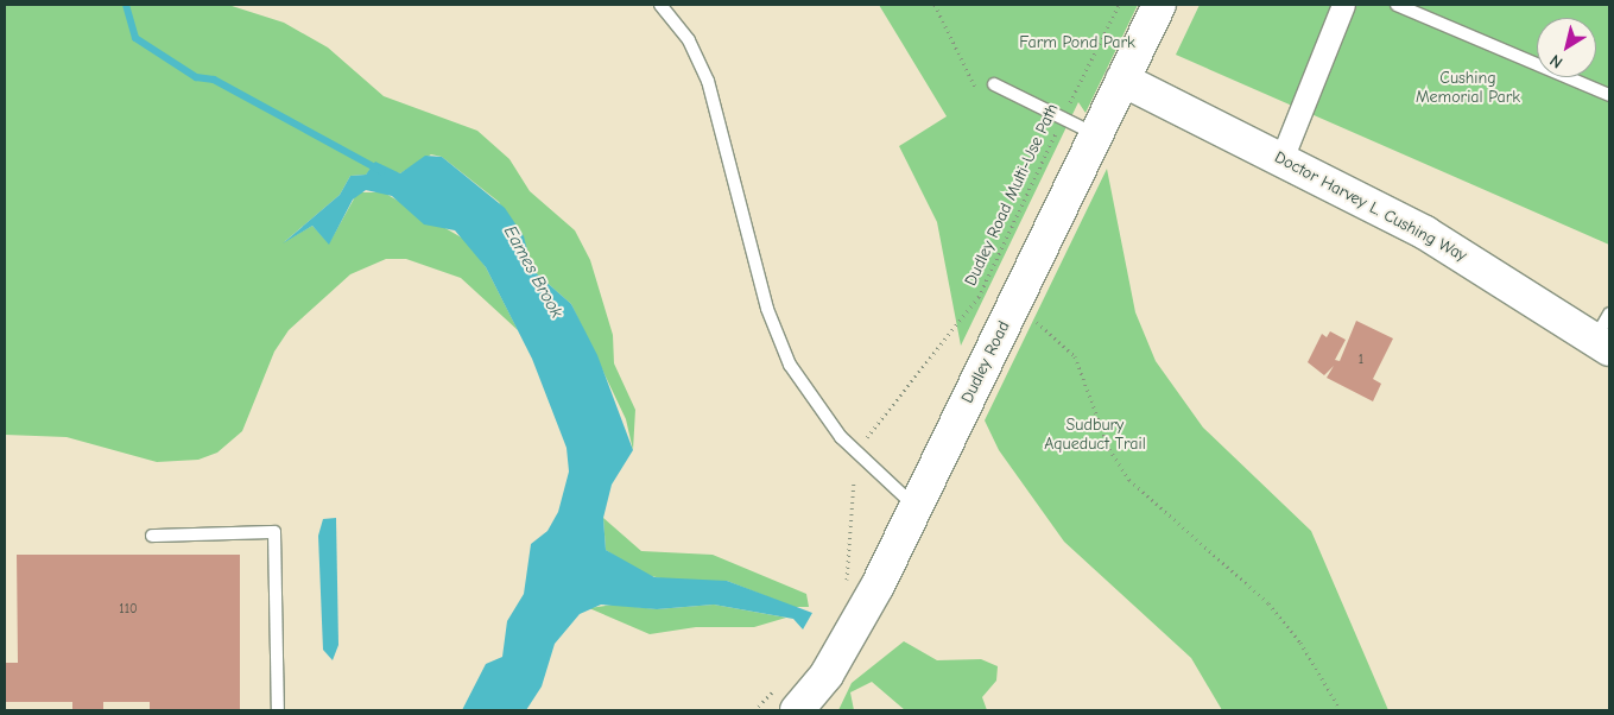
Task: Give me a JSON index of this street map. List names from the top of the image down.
{
  "streets": {
    "street": ["Doctor Harvey L. Cushing Way", "Dudley Road"],
    "path": ["Dudley Road Multi-Use Path"]
  },
  "crossings": [
    ["Doctor Harvey L. Cushing Way", "Dudley Road"]
  ],
  "water": ["Eames Brook"],
  "parks": ["Farm Pond Park", "Cushing Memorial Park", "Sudbury Aqueduct Trail"],
  "house_numbers": ["1", "110"],
  "north": "bottom left"
}
